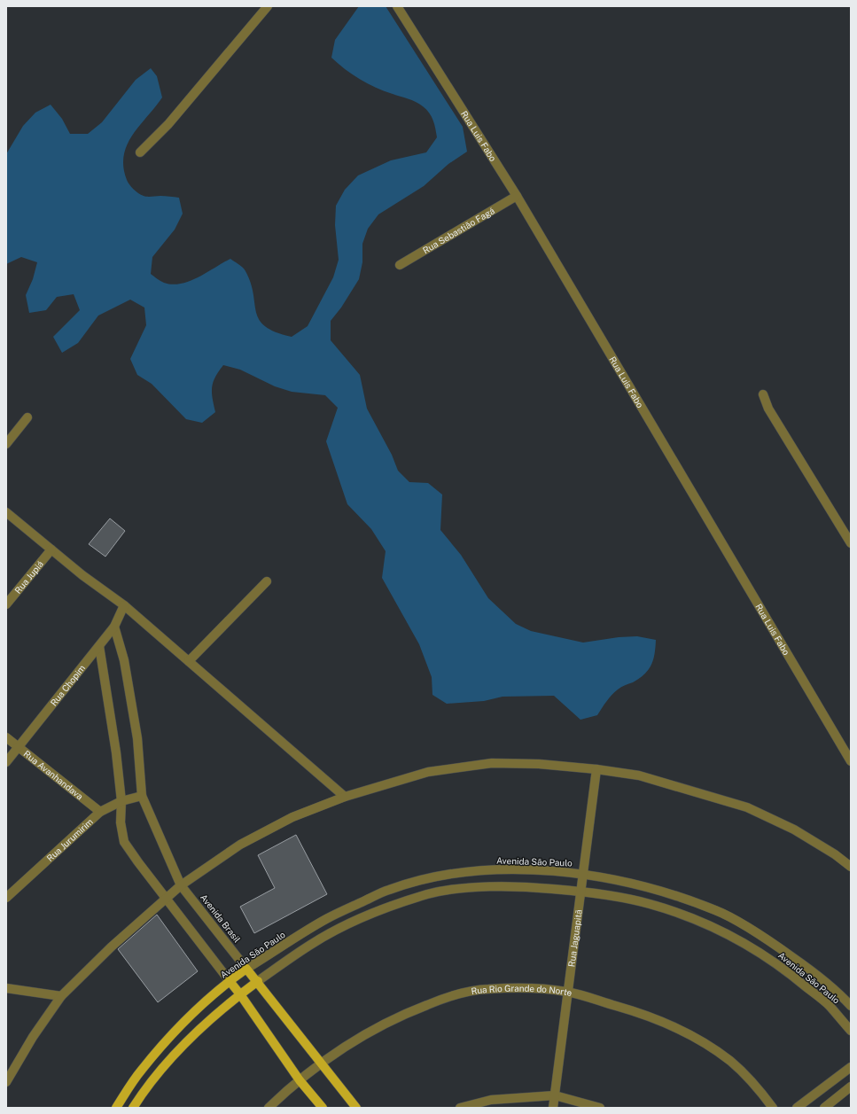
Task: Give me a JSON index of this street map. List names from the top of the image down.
{
  "streets": {
    "main road": ["Avenida São Paulo", "Avenida Brasil"],
    "street": [
      "Rua Luis Fabo",
      "Rua Sebastião Fagá",
      "Rua Jupiá",
      "Rua Chopim",
      "Rua Avanhandava",
      "Rua Jurumirim",
      "Rua Jaguapitã",
      "Rua Rio Grande do Norte"
    ]
  },
  "crossings": [
    ["Rua Luis Fabo", "Rua Sebastião Fagá"],
    ["Rua Chopim", "Rua Avanhandava"],
    ["Rua Chopim", "Avenida Brasil"],
    ["Rua Avanhandava", "Rua Jurumirim"],
    ["Rua Jurumirim", "Avenida Brasil"],
    ["Avenida São Paulo", "Avenida Brasil"],
    ["Avenida São Paulo", "Rua Jaguapitã"],
    ["Avenida Brasil", "Rua Rio Grande do Norte"],
    ["Rua Jaguapitã", "Rua Rio Grande do Norte"]
  ]
}
